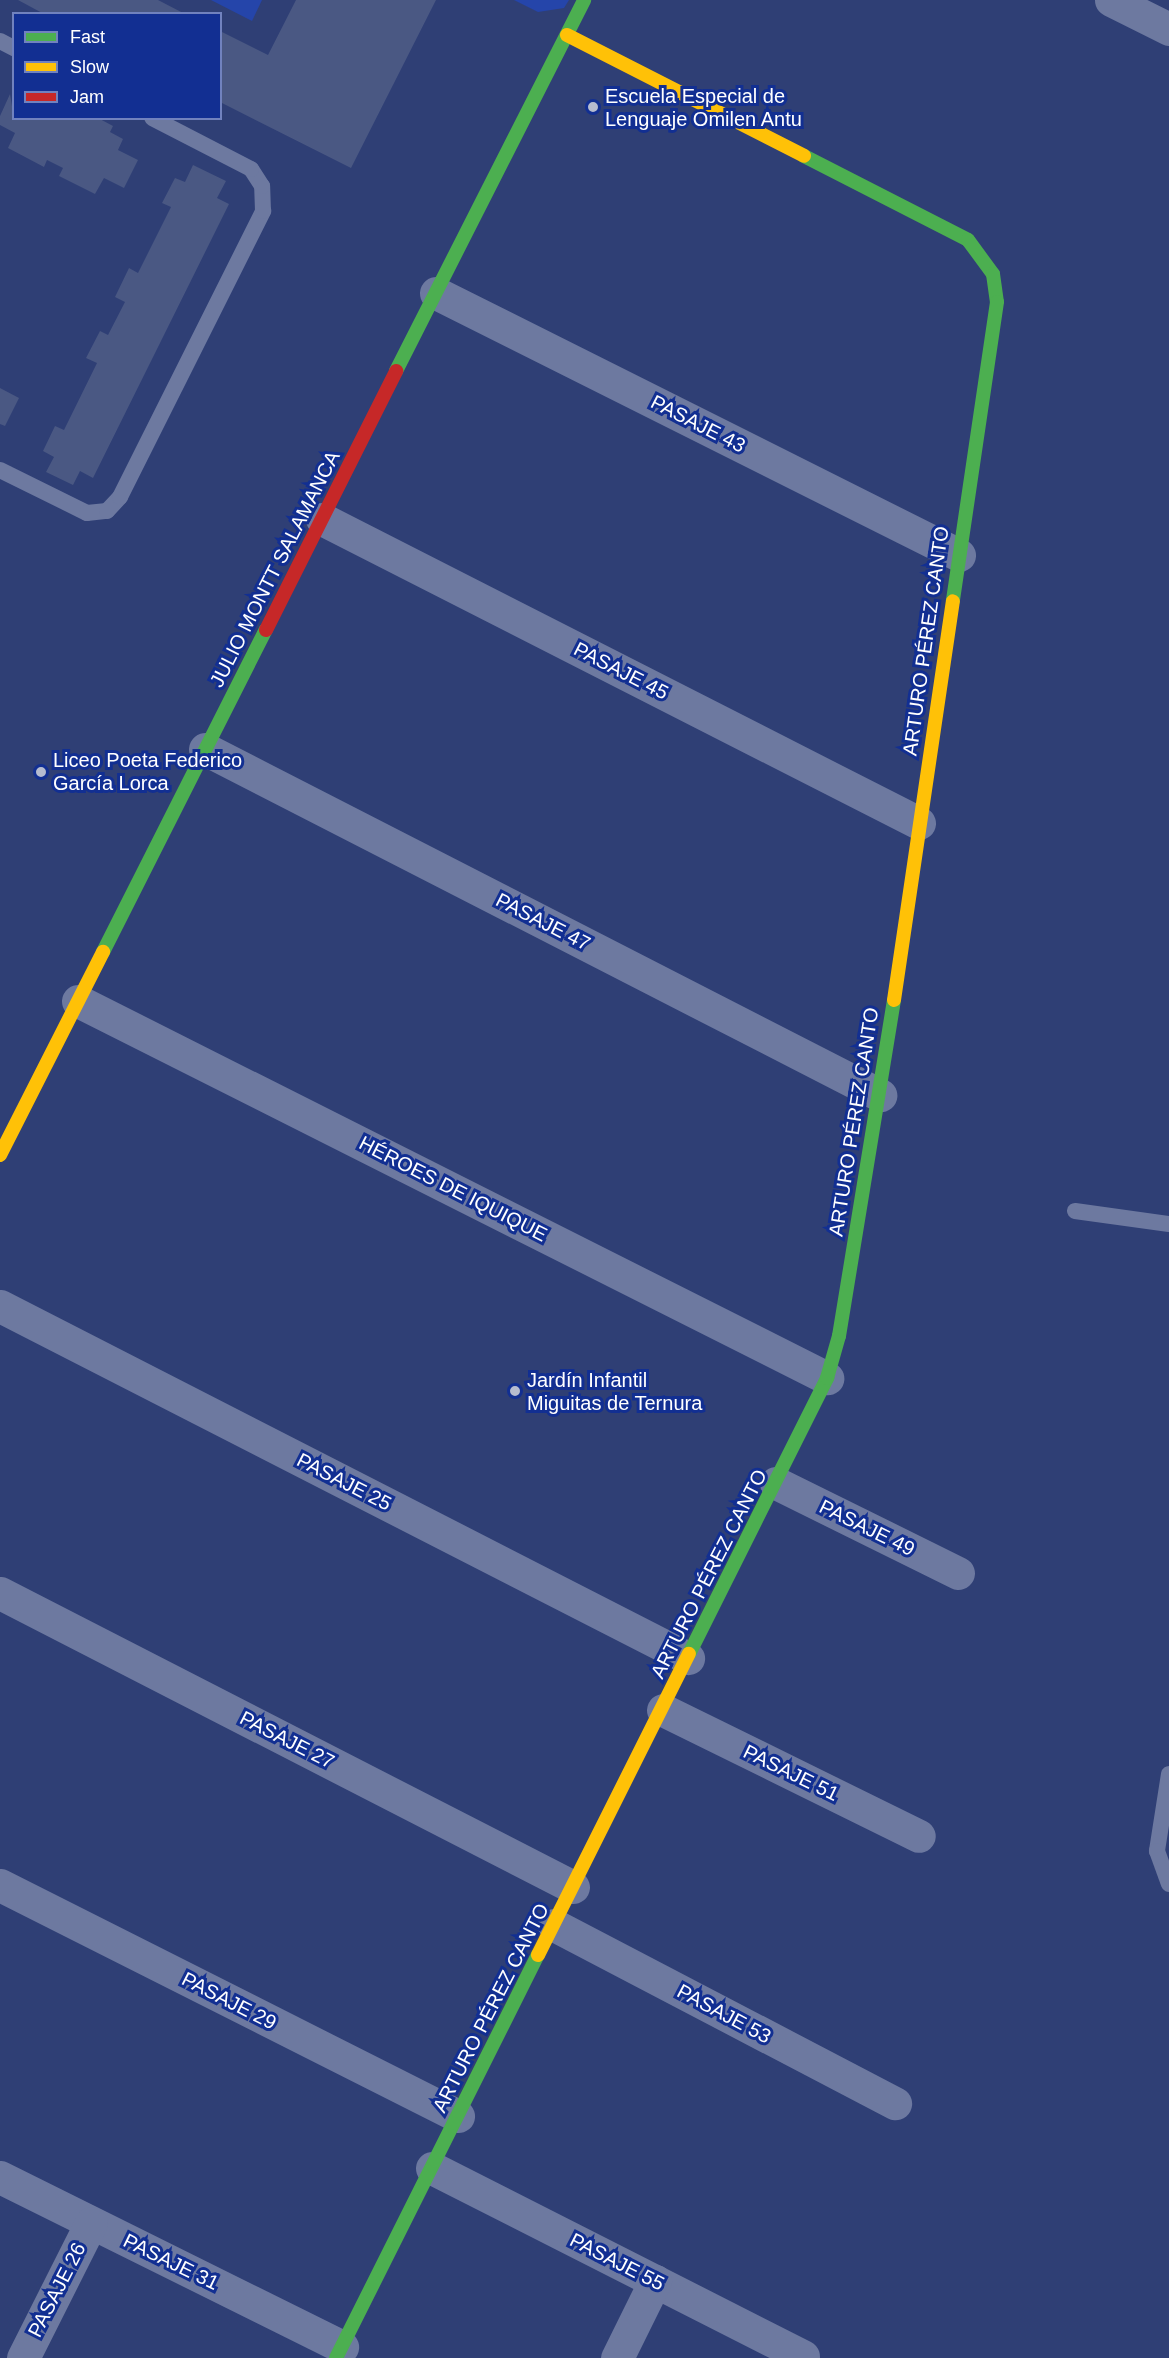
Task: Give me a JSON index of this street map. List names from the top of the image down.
{
  "streets": {
    "street": [
      "PASAJE 43",
      "JULIO MONTT SALAMANCA",
      "ARTURO PÉREZ CANTO",
      "PASAJE 45",
      "PASAJE 47",
      "HÉROES DE IQUIQUE",
      "PASAJE 25",
      "PASAJE 49",
      "PASAJE 27",
      "PASAJE 51",
      "PASAJE 29",
      "PASAJE 53",
      "PASAJE 31",
      "PASAJE 55",
      "PASAJE 26"
    ]
  },
  "crossings": [
    ["PASAJE 43", "JULIO MONTT SALAMANCA"],
    ["PASAJE 43", "ARTURO PÉREZ CANTO"],
    ["JULIO MONTT SALAMANCA", "ARTURO PÉREZ CANTO"],
    ["JULIO MONTT SALAMANCA", "PASAJE 45"],
    ["JULIO MONTT SALAMANCA", "PASAJE 47"],
    ["JULIO MONTT SALAMANCA", "HÉROES DE IQUIQUE"],
    ["ARTURO PÉREZ CANTO", "PASAJE 45"],
    ["ARTURO PÉREZ CANTO", "PASAJE 47"],
    ["ARTURO PÉREZ CANTO", "HÉROES DE IQUIQUE"],
    ["ARTURO PÉREZ CANTO", "PASAJE 25"],
    ["ARTURO PÉREZ CANTO", "PASAJE 49"],
    ["ARTURO PÉREZ CANTO", "PASAJE 27"],
    ["ARTURO PÉREZ CANTO", "PASAJE 51"],
    ["ARTURO PÉREZ CANTO", "PASAJE 29"],
    ["ARTURO PÉREZ CANTO", "PASAJE 53"],
    ["ARTURO PÉREZ CANTO", "PASAJE 31"],
    ["ARTURO PÉREZ CANTO", "PASAJE 55"],
    ["PASAJE 31", "PASAJE 26"]
  ],
  "places": ["Escuela Especial de Lenguaje Omilen Antu", "Liceo Poeta Federico García Lorca", "Jardín Infantil Miguitas de Ternura"],
  "legend": ["Fast", "Slow", "Jam"]
}
